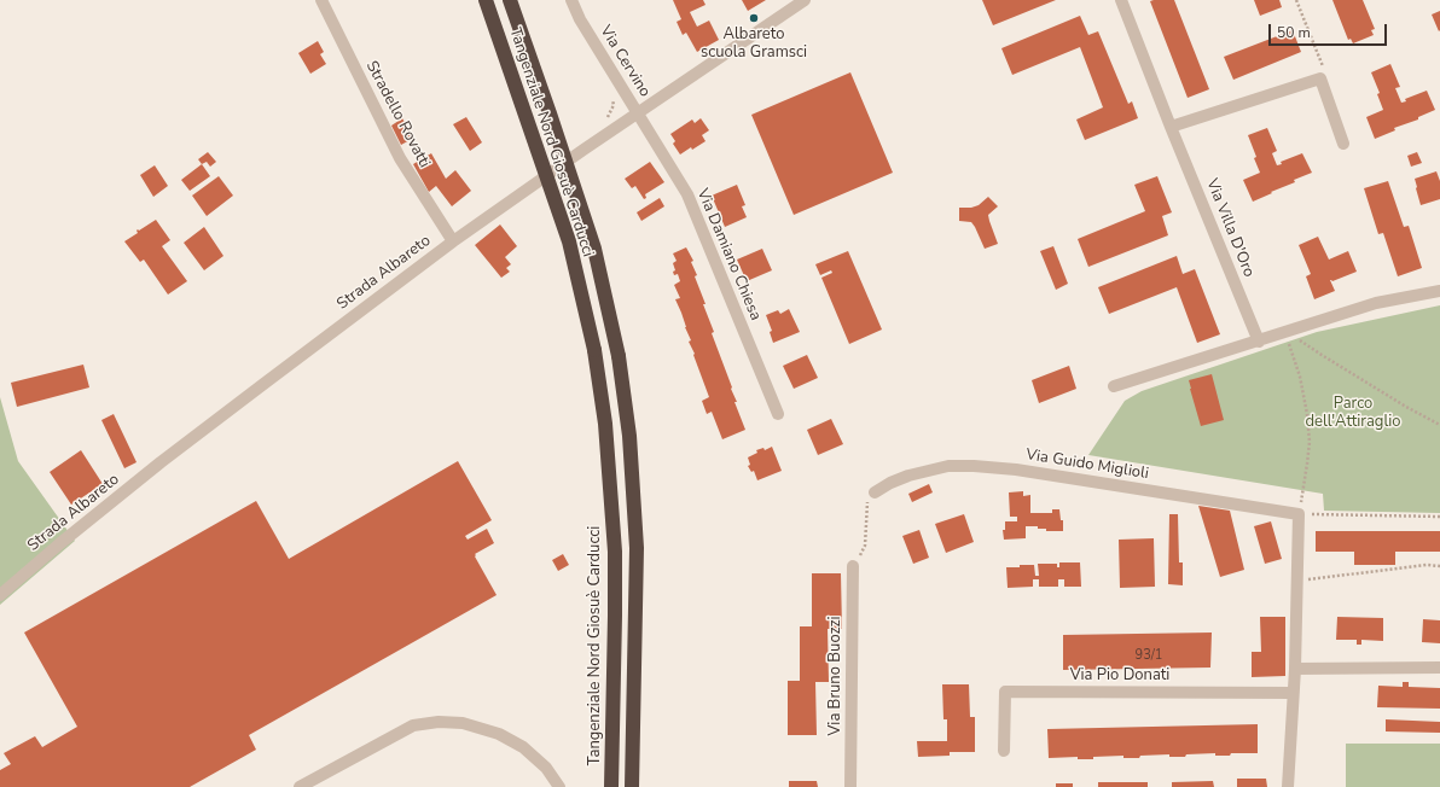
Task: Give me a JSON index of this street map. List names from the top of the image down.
{
  "streets": {
    "highway": ["Tangenziale Nord Giosuè Carducci"],
    "street": [
      "Via Cervino",
      "Stradello Rovatti",
      "Via Villa D'Oro",
      "Via Damiano Chiesa",
      "Strada Albareto",
      "Via Guido Miglioli",
      "Via Bruno Buozzi",
      "Via Pio Donati"
    ]
  },
  "crossings": [
    ["Via Cervino", "Via Damiano Chiesa"],
    ["Via Cervino", "Strada Albareto"],
    ["Stradello Rovatti", "Strada Albareto"],
    ["Via Damiano Chiesa", "Strada Albareto"]
  ],
  "parks": ["Parco dell'Attiraglio"],
  "places": ["Albareto scuola Gramsci"],
  "house_numbers": ["93/1"],
  "scale_bar": "50 m"
}
